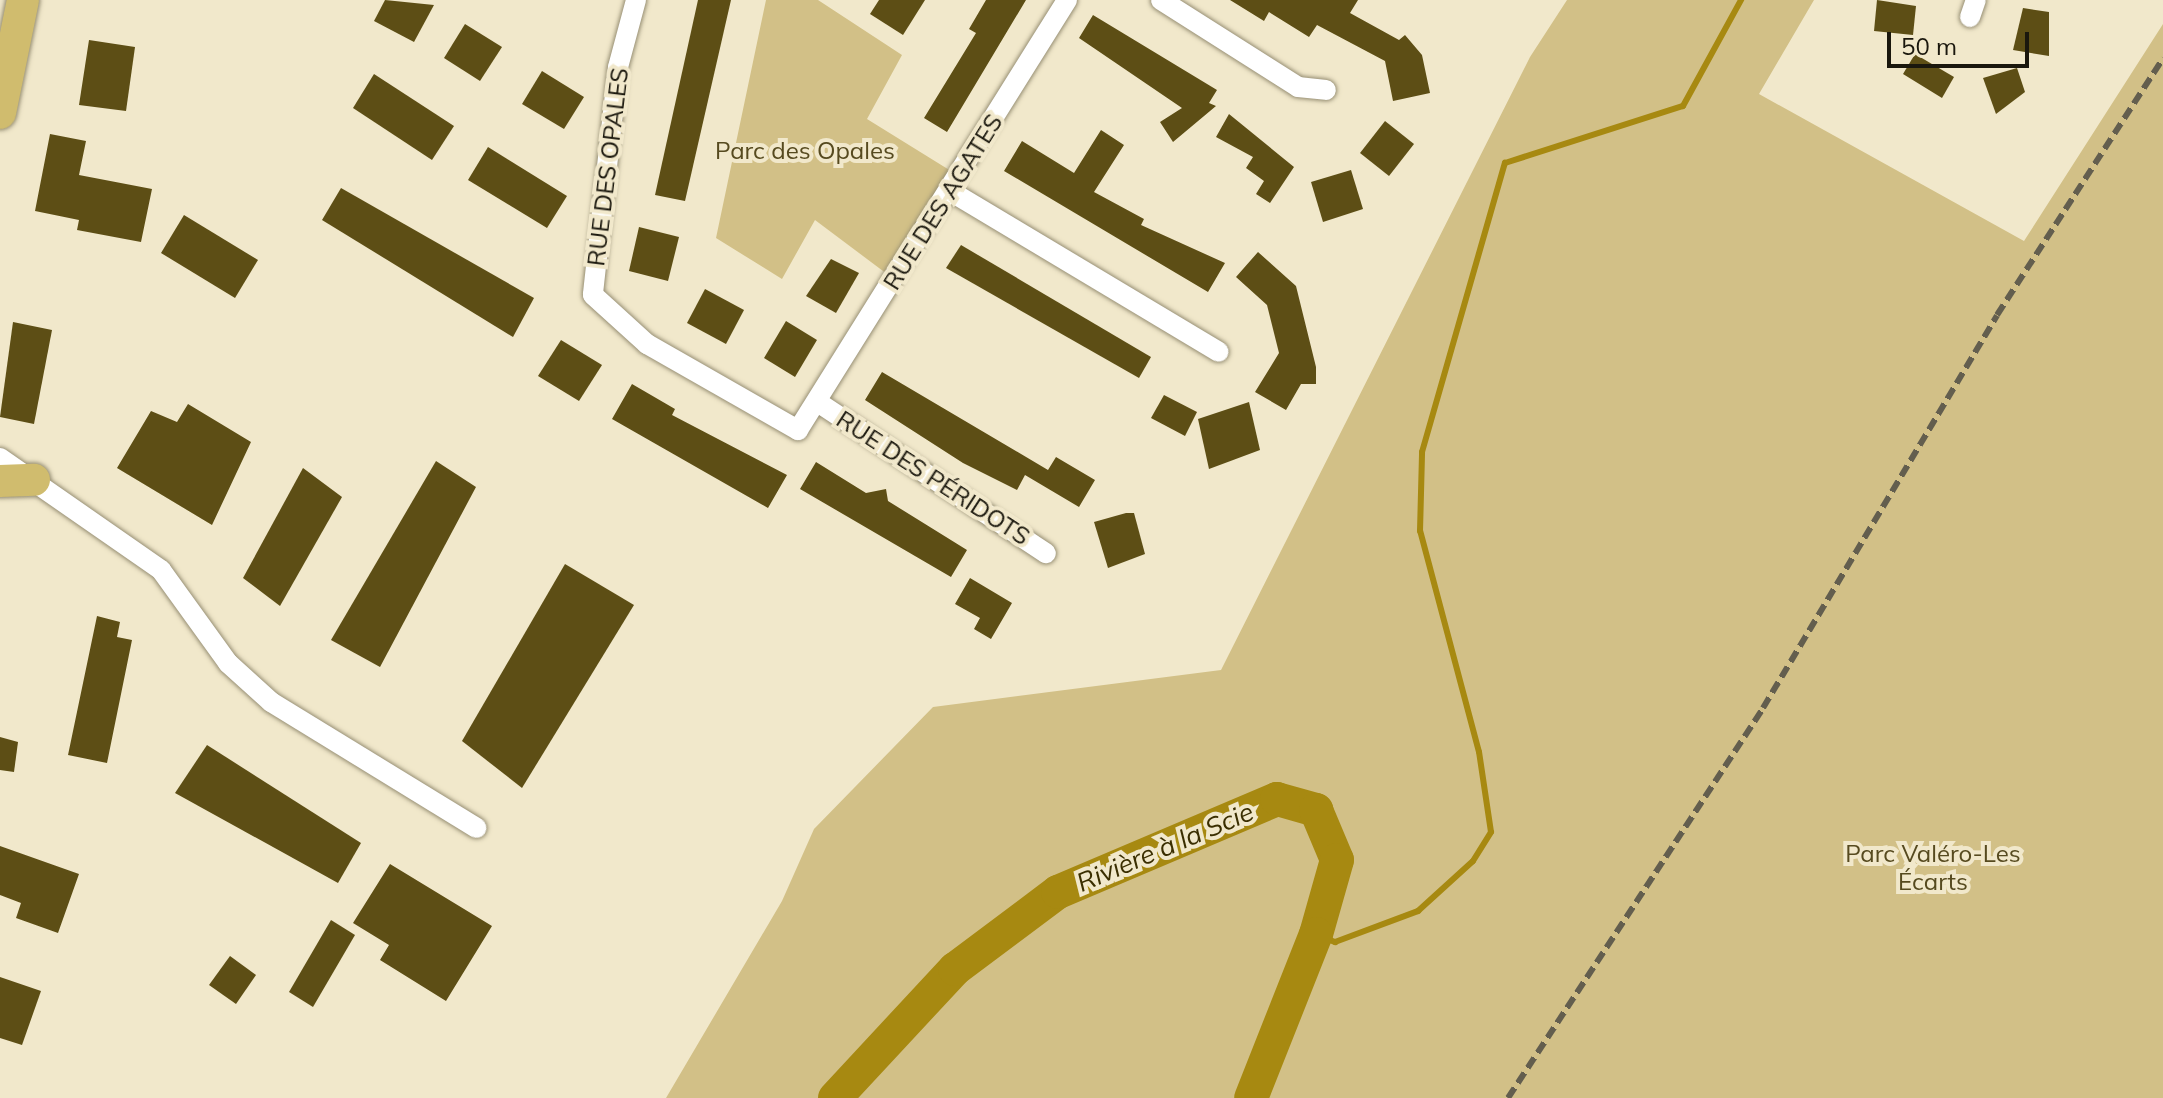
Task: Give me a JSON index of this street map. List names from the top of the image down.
{
  "streets": {
    "street": ["RUE DES OPALES", "RUE DES AGATES", "RUE DES PÉRIDOTS"]
  },
  "crossings": [
    ["RUE DES OPALES", "RUE DES AGATES"],
    ["RUE DES OPALES", "RUE DES PÉRIDOTS"],
    ["RUE DES AGATES", "RUE DES PÉRIDOTS"]
  ],
  "water": ["Rivière à la Scie"],
  "parks": ["Parc des Opales", "Parc Valéro-Les Écarts"],
  "scale_bar": "50 m"
}
